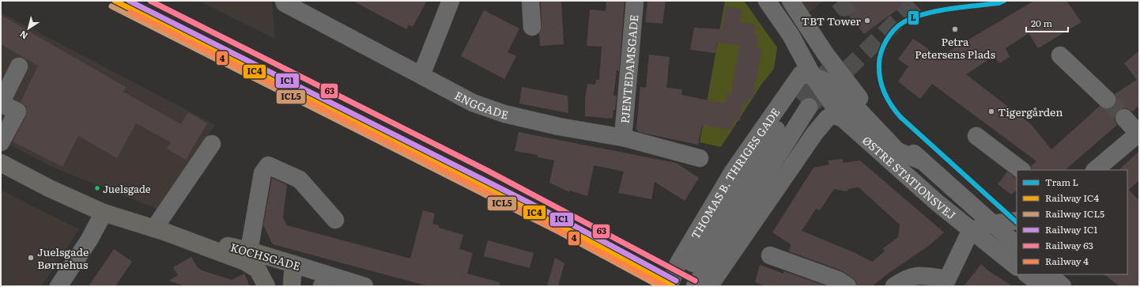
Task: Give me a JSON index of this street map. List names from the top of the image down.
{
  "streets": {
    "main road": ["KOCHSGADE"],
    "street": [
      "PJENTEDAMSGADE",
      "ENGGADE",
      "THOMAS B. THRIGES GADE",
      "ØSTRE STATIONSVEJ"
    ]
  },
  "crossings": [
    ["PJENTEDAMSGADE", "ENGGADE"],
    ["THOMAS B. THRIGES GADE", "ØSTRE STATIONSVEJ"]
  ],
  "places": [
    "TBT Tower",
    "Petra Petersens Plads",
    "Tigergården",
    "Juelsgade",
    "Juelsgade Børnehus"
  ],
  "lines": [
    "tram line L",
    "rail line IC4",
    "rail line IC1",
    "rail line 63",
    "rail line ICL5",
    "rail line 4"
  ],
  "legend": [
    "Tram L",
    "Railway IC4",
    "Railway ICL5",
    "Railway IC1",
    "Railway 63",
    "Railway 4"
  ],
  "scale_bar": "20 m",
  "north": "bottom left"
}
